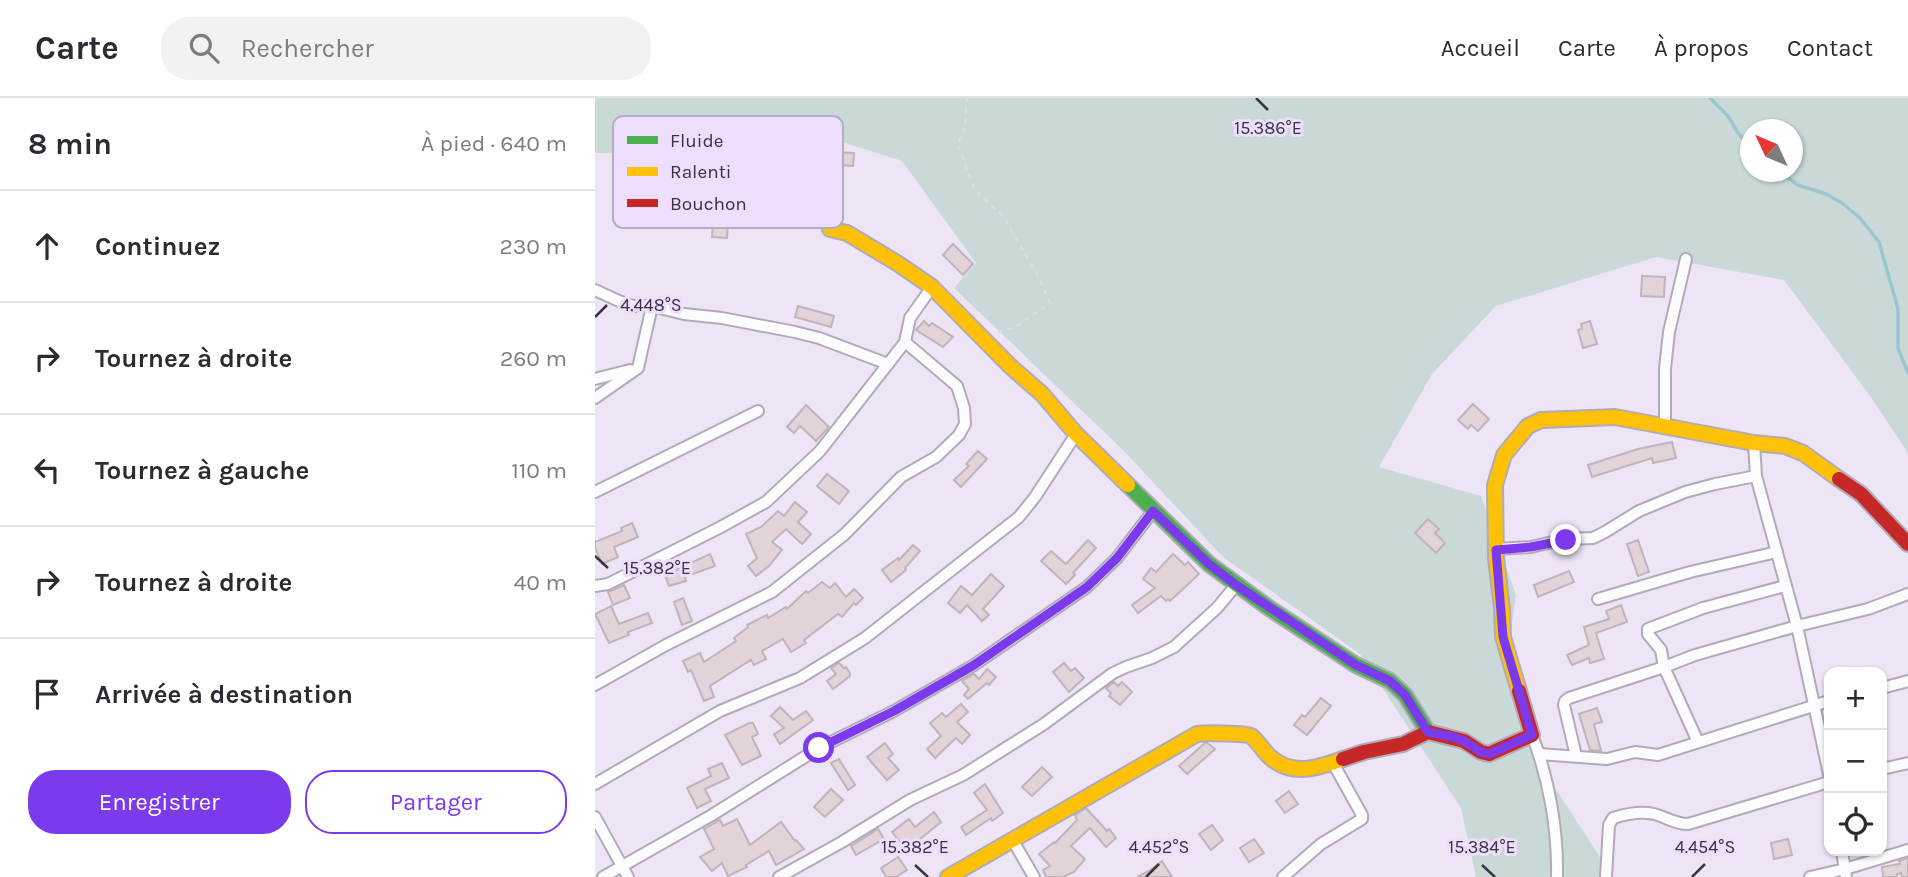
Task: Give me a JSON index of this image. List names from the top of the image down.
{
  "legend": ["Fluide", "Ralenti", "Bouchon"],
  "north": "top left",
  "page": {
    "header": "Carte",
    "search": "Rechercher",
    "nav": [
      "Accueil",
      "Carte",
      "À propos",
      "Contact"
    ],
    "heading": ["8 min", "À pied · 640 m"],
    "list": [
      ["Continuez", "230 m"],
      ["Tournez à droite", "260 m"],
      ["Tournez à gauche", "110 m"],
      ["Tournez à droite", "40 m"],
      "Arrivée à destination"
    ],
    "map_buttons": ["+", "−"],
    "buttons": ["Enregistrer", "Partager"]
  },
  "coordinates": [
    "15.386°E",
    "4.448°S",
    "15.382°E",
    "4.452°S",
    "4.454°S",
    "15.384°E"
  ]
}
